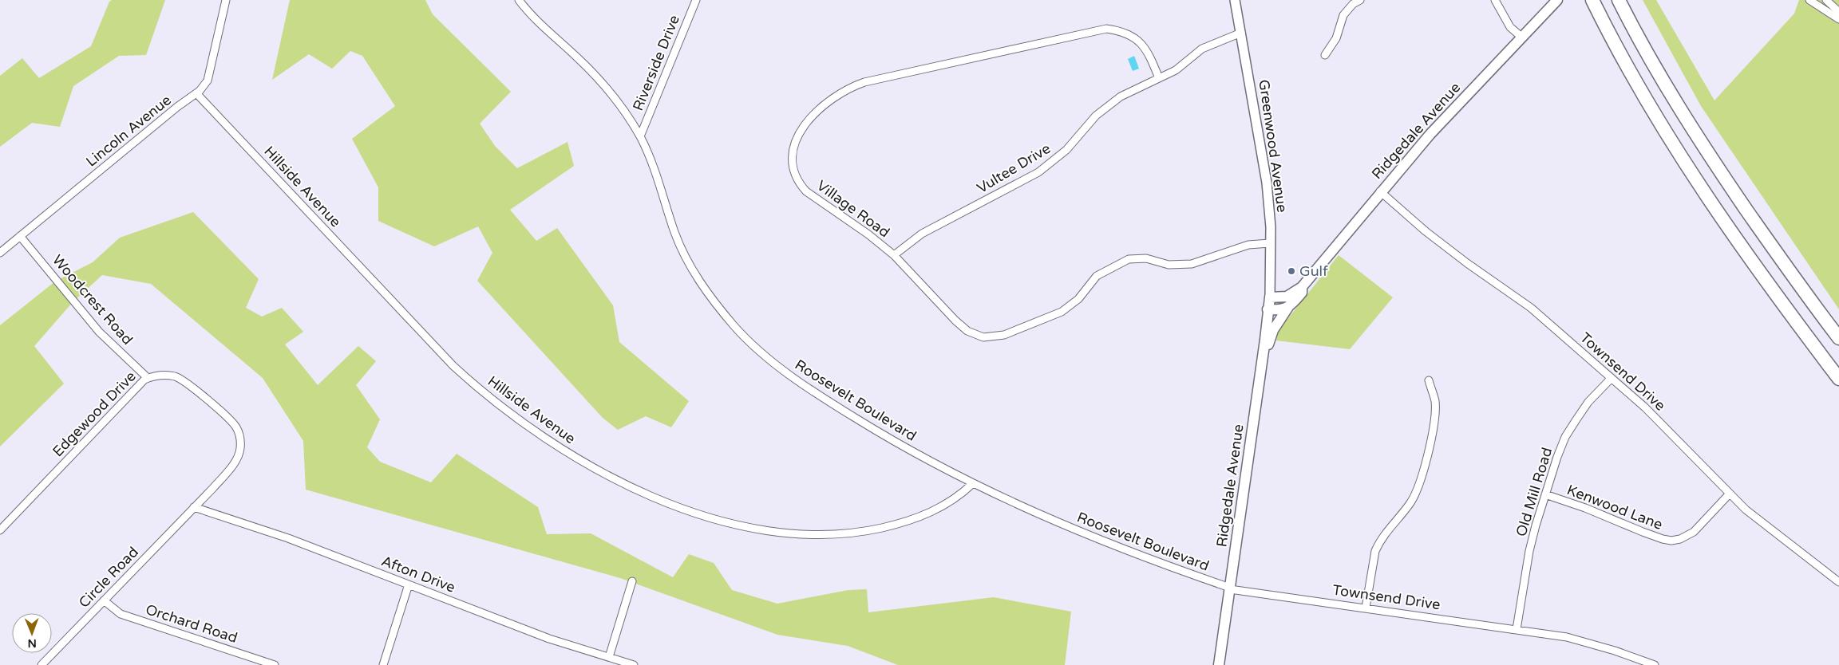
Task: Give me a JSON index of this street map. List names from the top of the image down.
{
  "streets": {
    "main road": ["Ridgedale Avenue"],
    "street": [
      "Riverside Drive",
      "Lincoln Avenue",
      "Greenwood Avenue",
      "Vultee Drive",
      "Hillside Avenue",
      "Village Road",
      "Woodcrest Road",
      "Townsend Drive",
      "Roosevelt Boulevard",
      "Edgewood Drive",
      "Old Mill Road",
      "Kenwood Lane",
      "Afton Drive",
      "Circle Road",
      "Orchard Road"
    ]
  },
  "crossings": [
    ["Riverside Drive", "Roosevelt Boulevard"],
    ["Lincoln Avenue", "Hillside Avenue"],
    ["Lincoln Avenue", "Woodcrest Road"],
    ["Ridgedale Avenue", "Greenwood Avenue"],
    ["Ridgedale Avenue", "Townsend Drive"],
    ["Ridgedale Avenue", "Roosevelt Boulevard"],
    ["Greenwood Avenue", "Vultee Drive"],
    ["Greenwood Avenue", "Village Road"],
    ["Vultee Drive", "Village Road"],
    ["Hillside Avenue", "Roosevelt Boulevard"],
    ["Woodcrest Road", "Edgewood Drive"],
    ["Townsend Drive", "Roosevelt Boulevard"],
    ["Townsend Drive", "Old Mill Road"],
    ["Townsend Drive", "Kenwood Lane"],
    ["Edgewood Drive", "Afton Drive"],
    ["Edgewood Drive", "Circle Road"],
    ["Old Mill Road", "Kenwood Lane"],
    ["Afton Drive", "Circle Road"],
    ["Circle Road", "Orchard Road"]
  ],
  "places": ["Gulf"],
  "north": "bottom"
}
